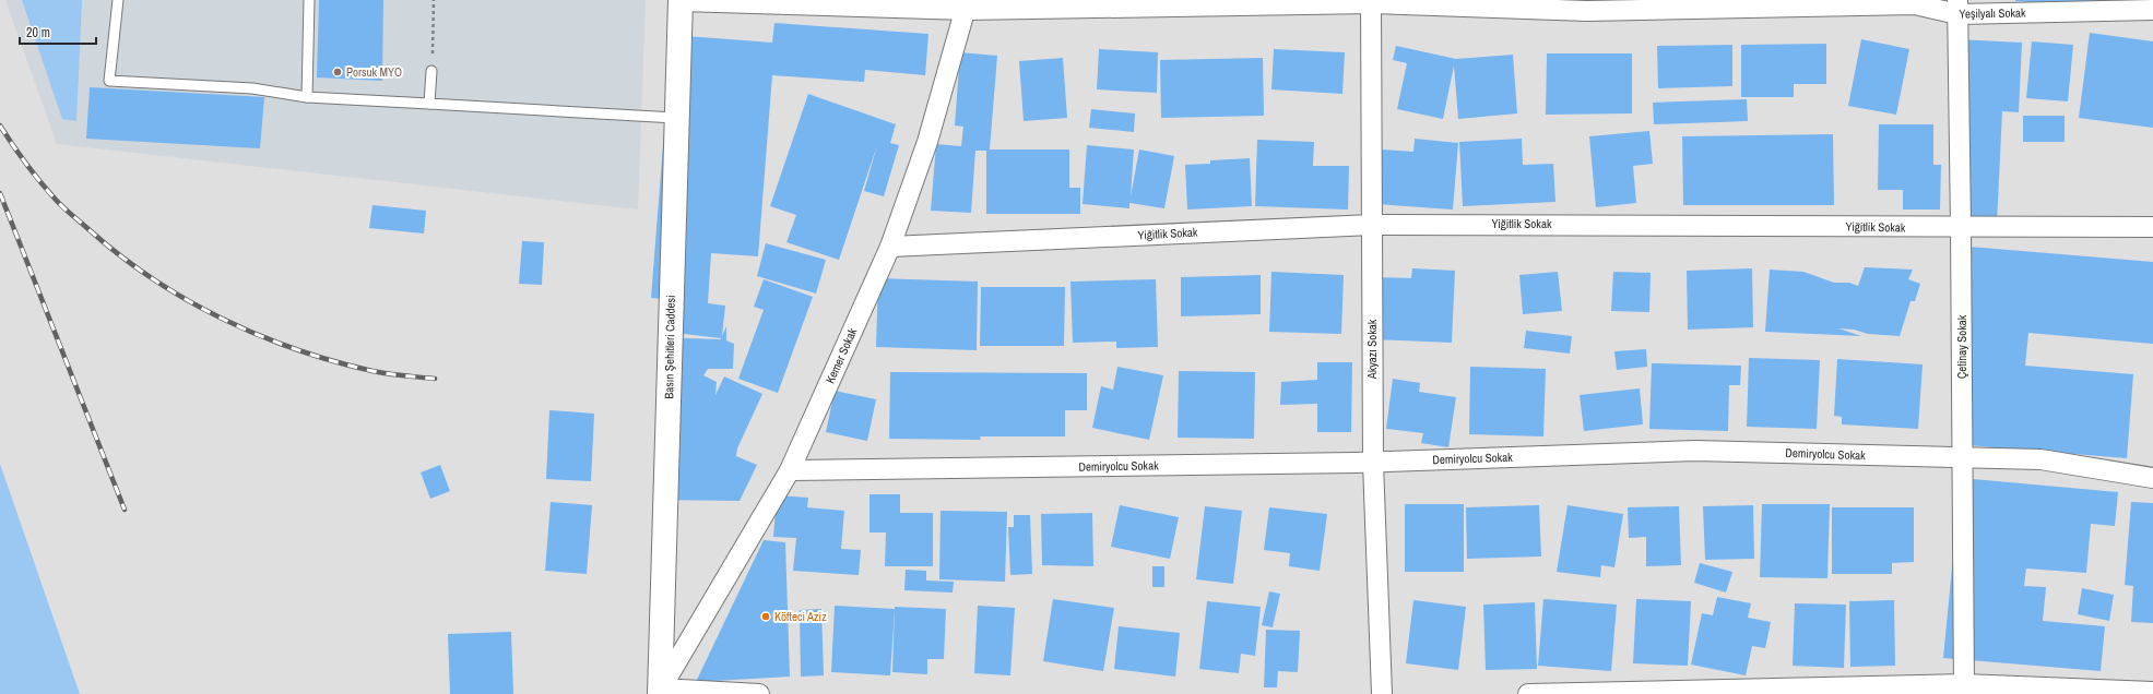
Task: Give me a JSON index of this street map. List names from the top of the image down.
{
  "streets": {
    "main road": ["Basın Şehitleri Caddesi"],
    "street": [
      "Yeşilyalı Sokak",
      "Yiğitlik Sokak",
      "Çetinay Sokak",
      "Akyazı Sokak",
      "Kemer Sokak",
      "Demiryolcu Sokak"
    ]
  },
  "crossings": [
    ["Yeşilyalı Sokak", "Basın Şehitleri Caddesi"],
    ["Yeşilyalı Sokak", "Çetinay Sokak"],
    ["Yeşilyalı Sokak", "Akyazı Sokak"],
    ["Yeşilyalı Sokak", "Kemer Sokak"],
    ["Yiğitlik Sokak", "Çetinay Sokak"],
    ["Yiğitlik Sokak", "Akyazı Sokak"],
    ["Yiğitlik Sokak", "Kemer Sokak"],
    ["Basın Şehitleri Caddesi", "Kemer Sokak"],
    ["Çetinay Sokak", "Demiryolcu Sokak"],
    ["Akyazı Sokak", "Demiryolcu Sokak"],
    ["Kemer Sokak", "Demiryolcu Sokak"]
  ],
  "places": ["Porsuk MYO", "Köfteci Aziz"],
  "scale_bar": "20 m"
}
